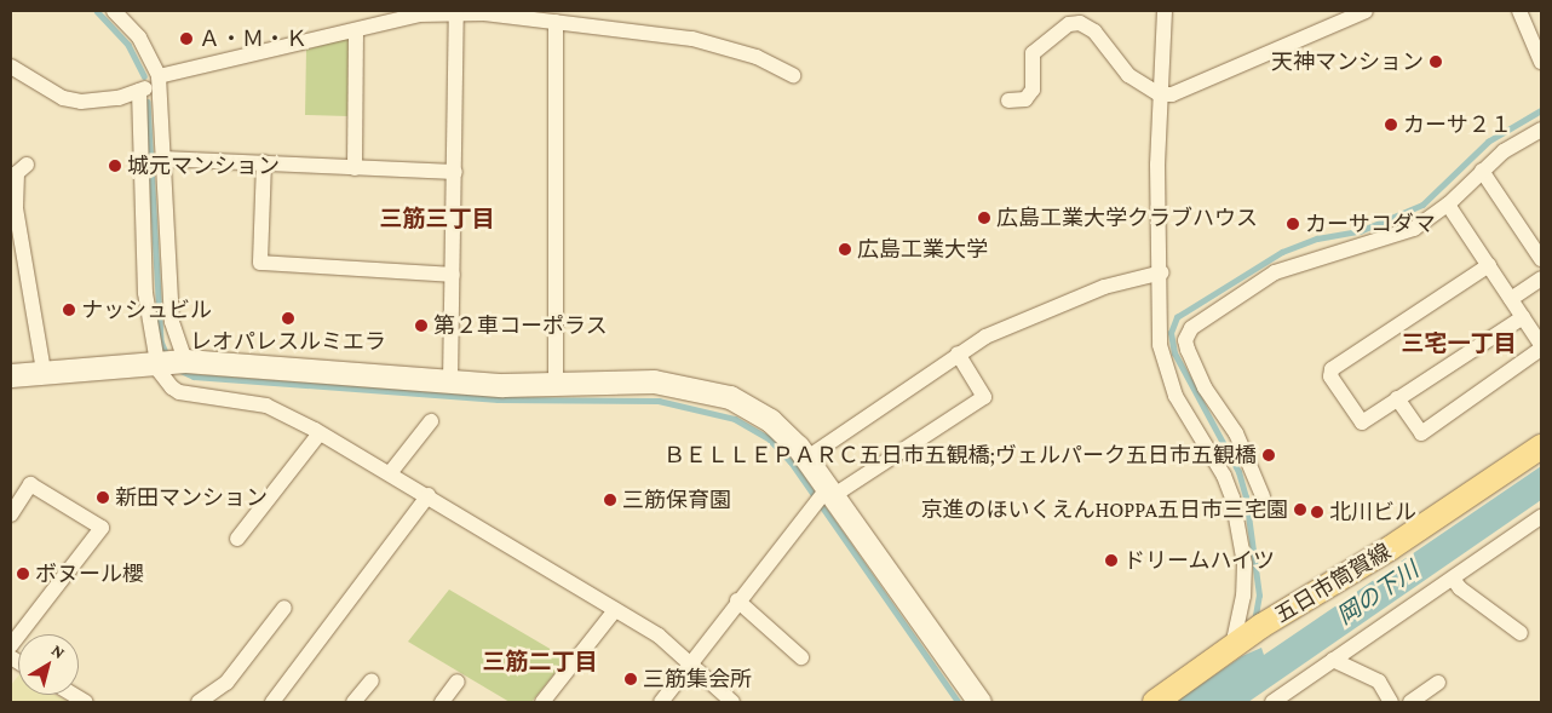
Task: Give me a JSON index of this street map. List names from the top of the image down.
{
  "streets": {
    "main road": ["五日市筒賀線"]
  },
  "districts": ["三筋三丁目", "三宅一丁目", "三筋二丁目"],
  "water": ["岡の下川"],
  "places": [
    "Ａ・Ｍ・Ｋ",
    "天神マンション",
    "カーサ２１",
    "城元マンション",
    "広島工業大学クラブハウス",
    "カーサコダマ",
    "広島工業大学",
    "ナッシュビル",
    "レオパレスルミエラ",
    "第２車コーポラス",
    "ＢＥＬＬＥＰＡＲＣ五日市五観橋;ヴェルパーク五日市五観橋",
    "新田マンション",
    "三筋保育園",
    "京進のほいくえんHOPPA五日市三宅園",
    "北川ビル",
    "ドリームハイツ",
    "ボヌール櫻",
    "三筋集会所"
  ],
  "north": "top right"
}
